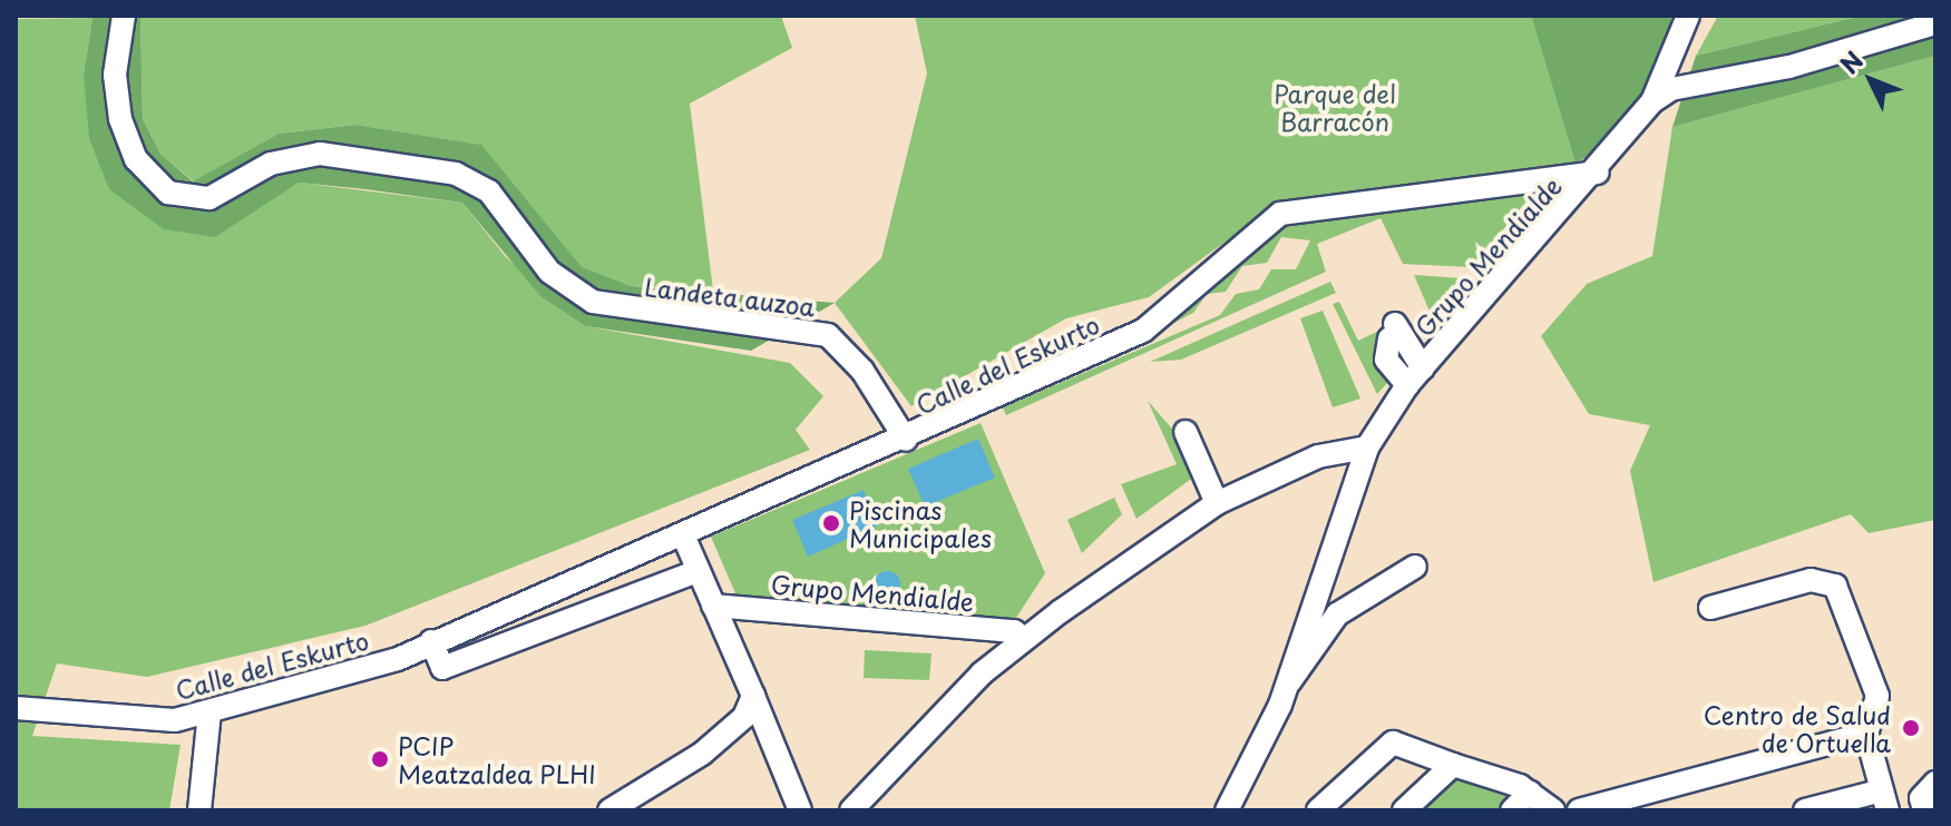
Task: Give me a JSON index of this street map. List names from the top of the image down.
{
  "streets": {
    "street": ["Grupo Mendialde", "Landeta auzoa", "Calle del Eskurto"]
  },
  "crossings": [
    ["Grupo Mendialde", "Calle del Eskurto"],
    ["Landeta auzoa", "Calle del Eskurto"]
  ],
  "parks": ["Parque del Barracón"],
  "places": ["Piscinas Municipales", "Centro de Salud de Ortuella", "PCIP Meatzaldea PLHI"],
  "north": "top left"
}
